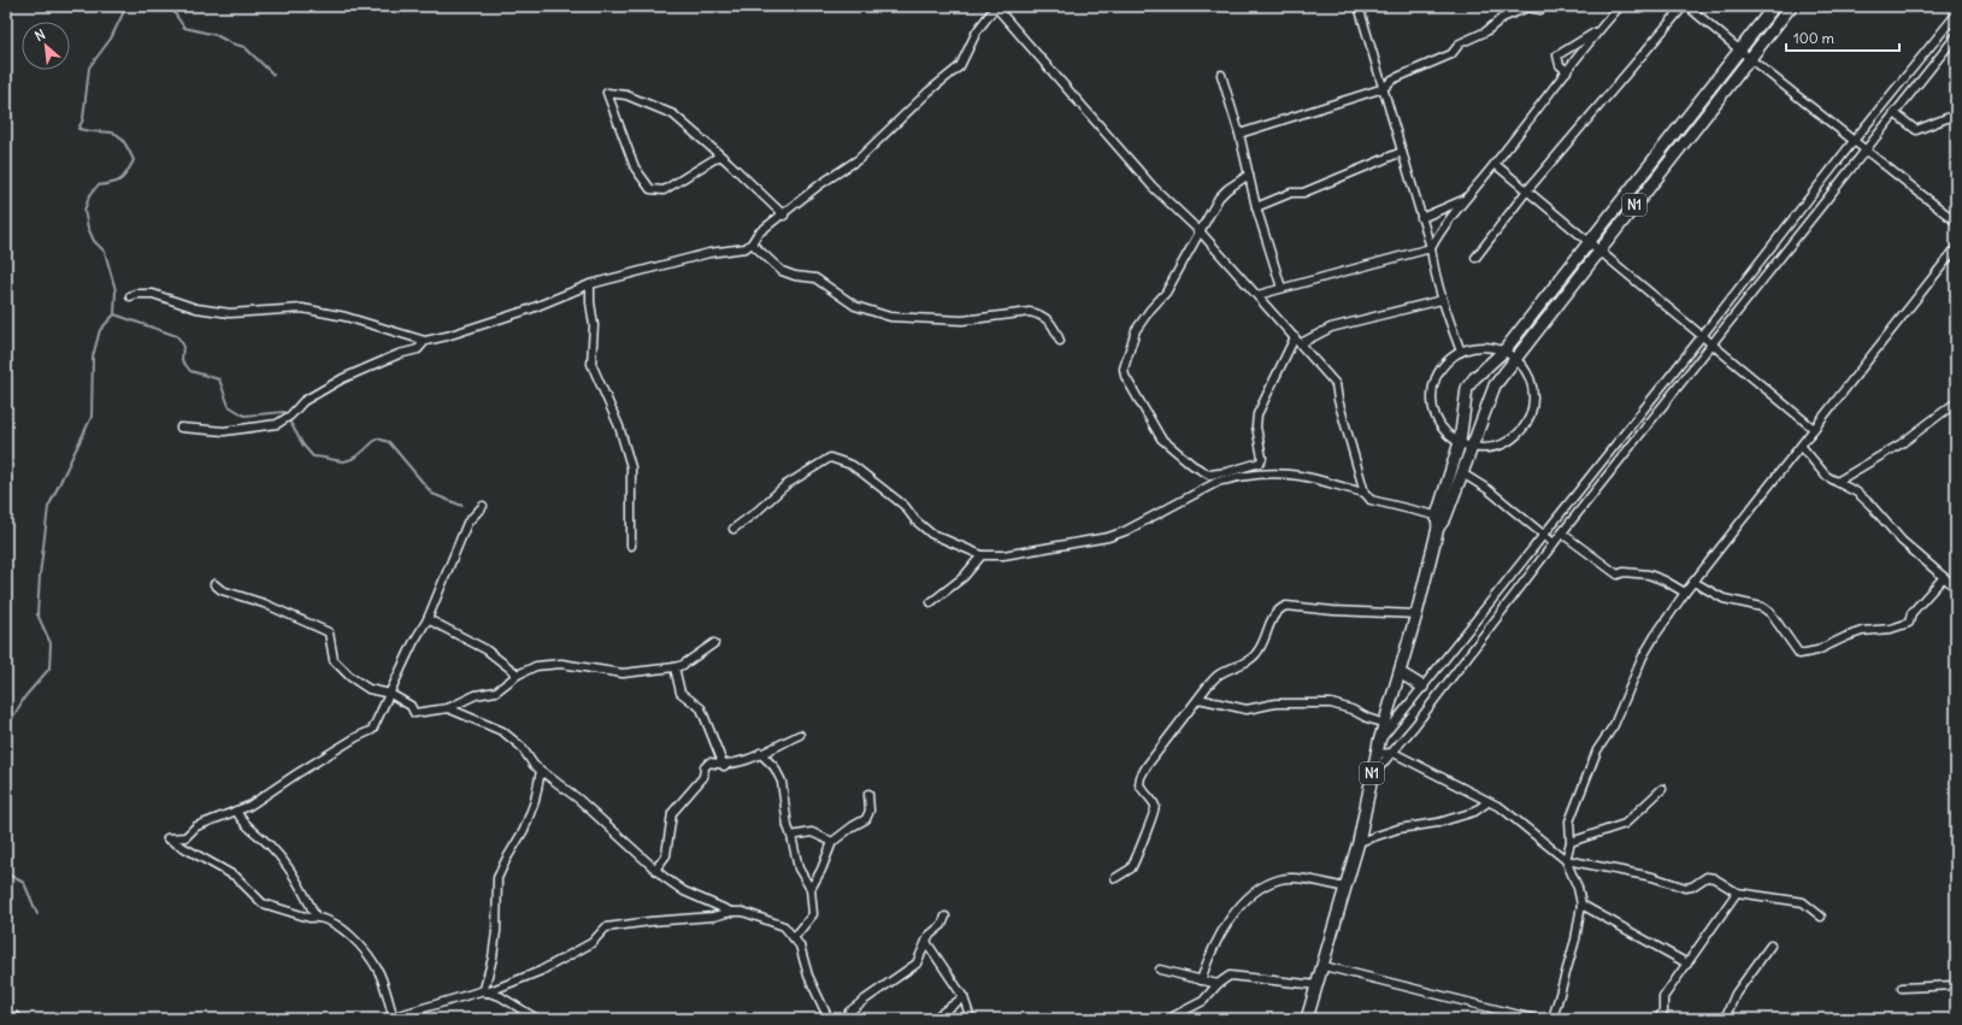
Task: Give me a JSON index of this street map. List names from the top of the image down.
{
  "streets": {
    "highway": ["N1"]
  },
  "scale_bar": "100 m",
  "north": "top left"
}
